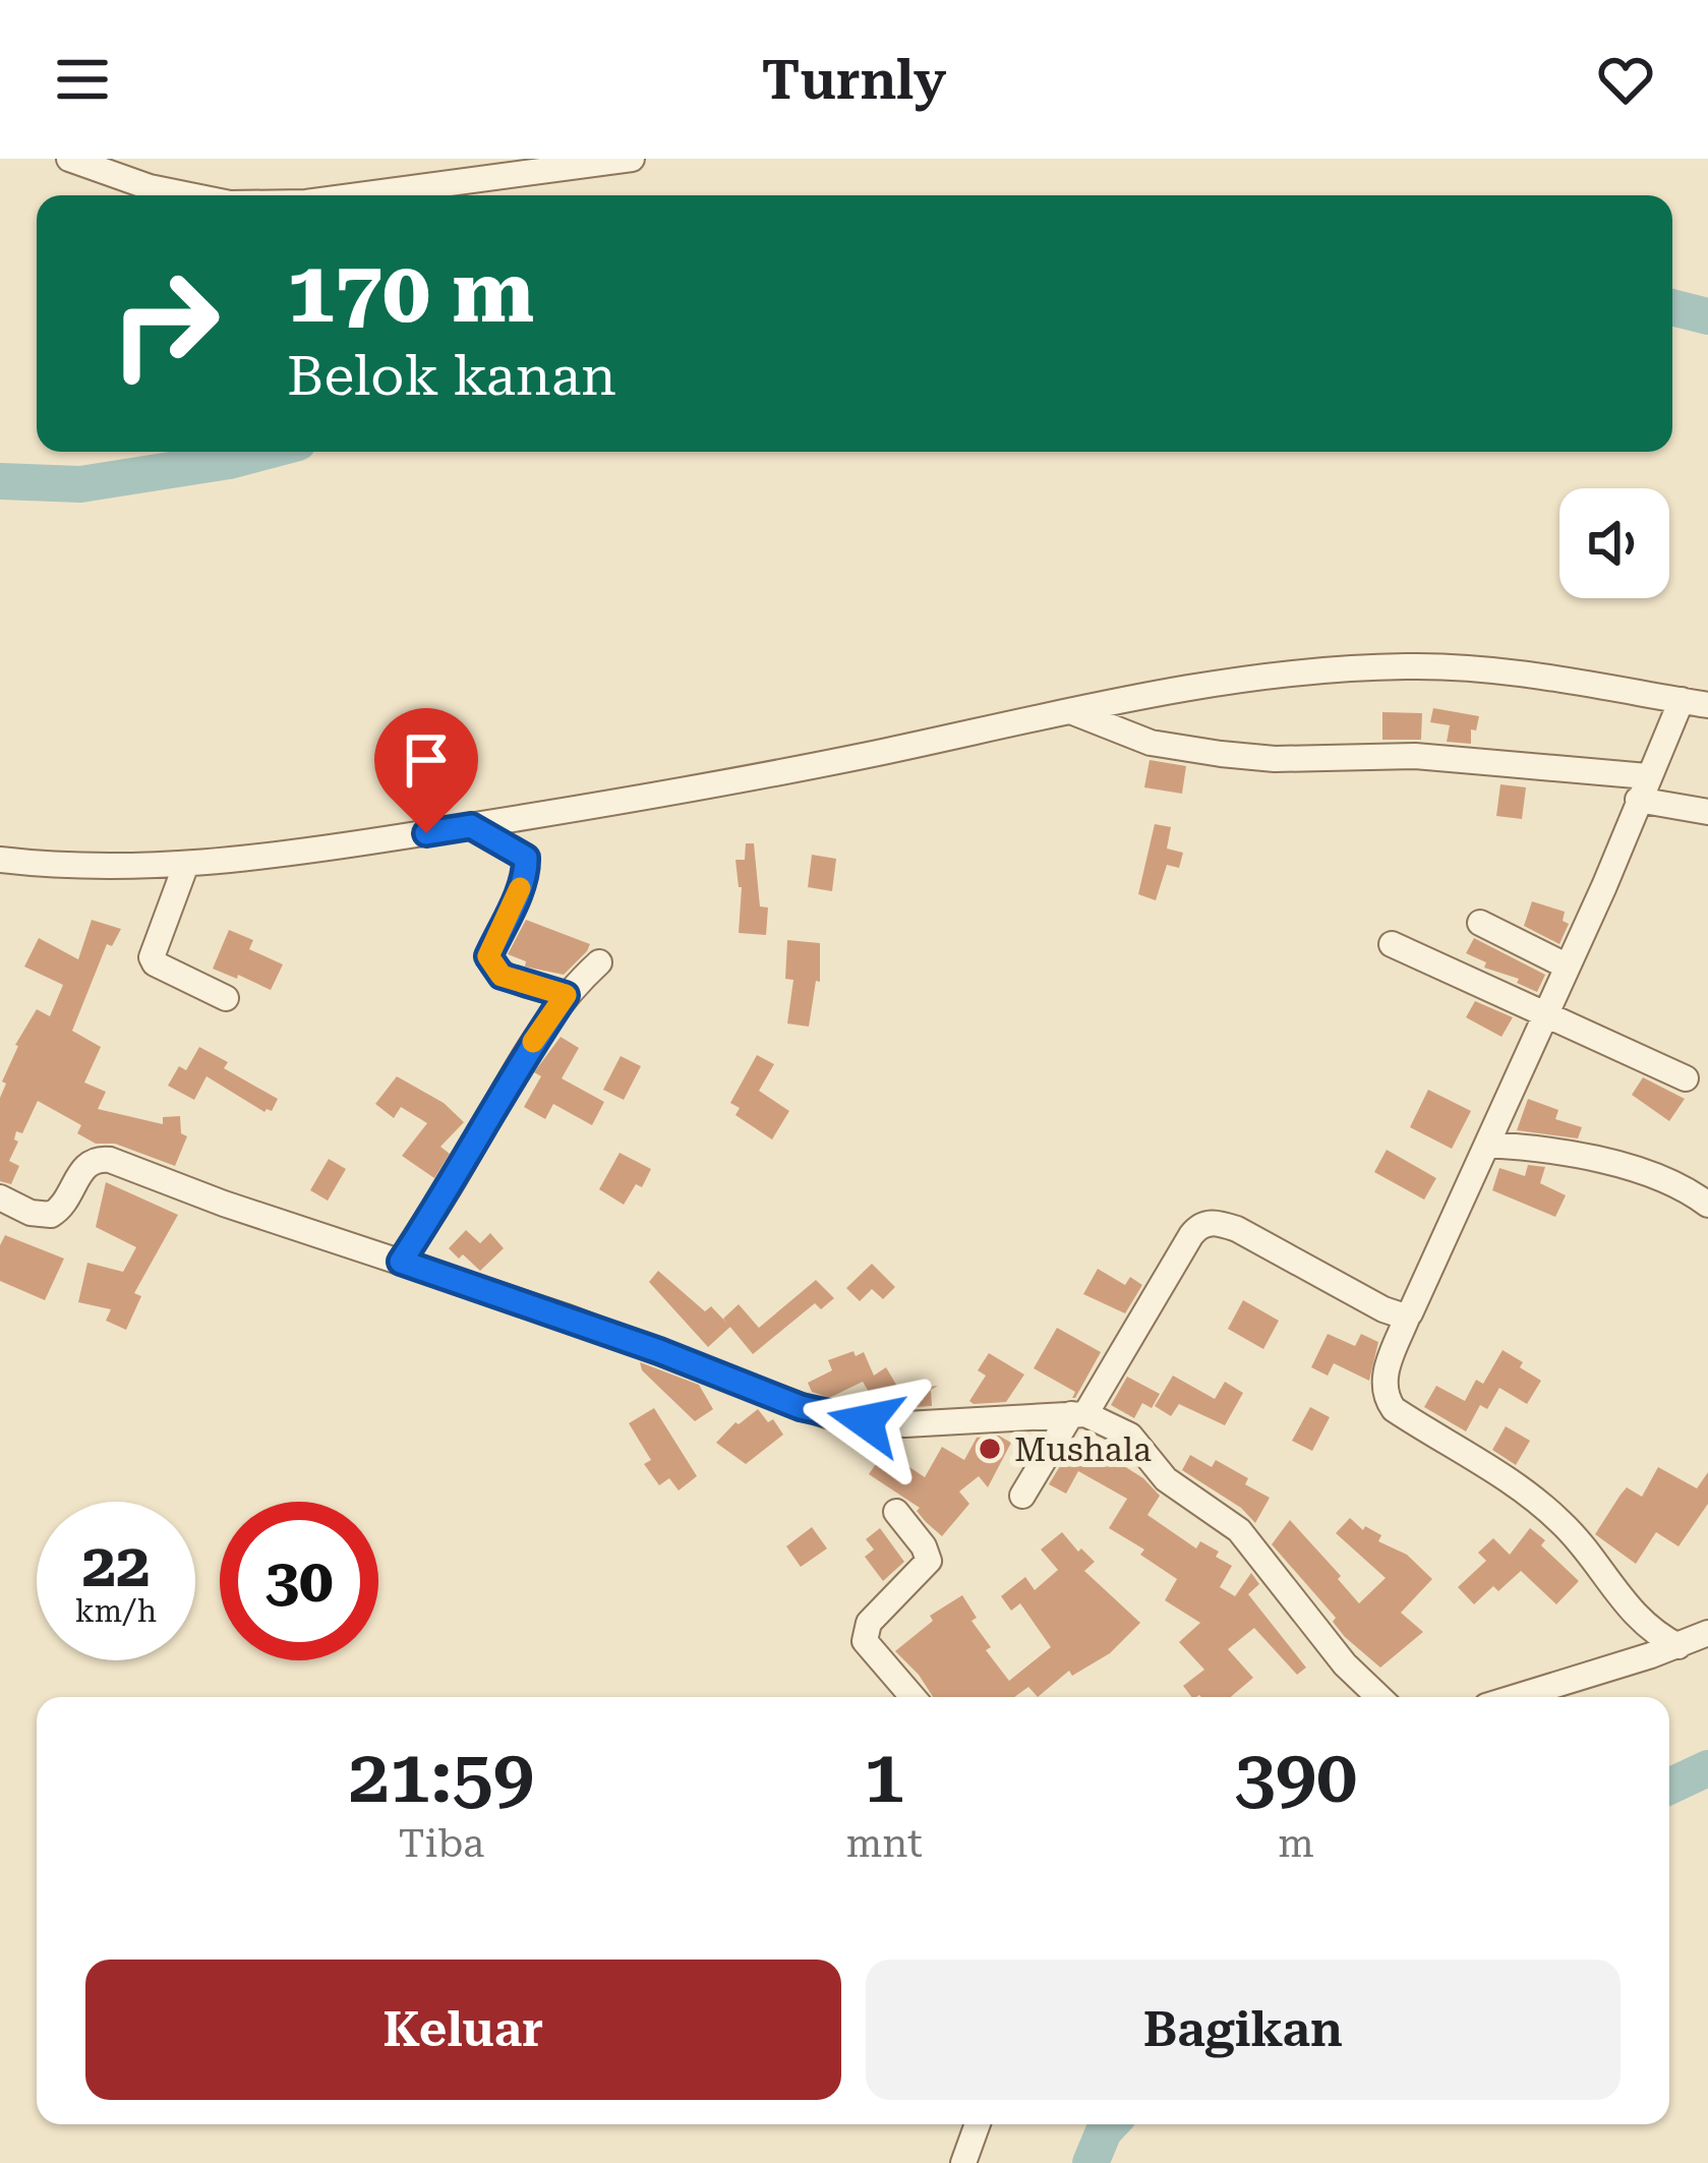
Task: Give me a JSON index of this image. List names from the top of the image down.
{
  "places": ["Mushala"],
  "page": {
    "header": "Turnly",
    "turn": ["170 m", "Belok kanan"],
    "speed": "22 km/h",
    "limit": "30",
    "eta": [
      "21:59",
      "Tiba",
      "1",
      "mnt",
      "390",
      "m"
    ],
    "buttons": ["Keluar", "Bagikan"]
  }
}
